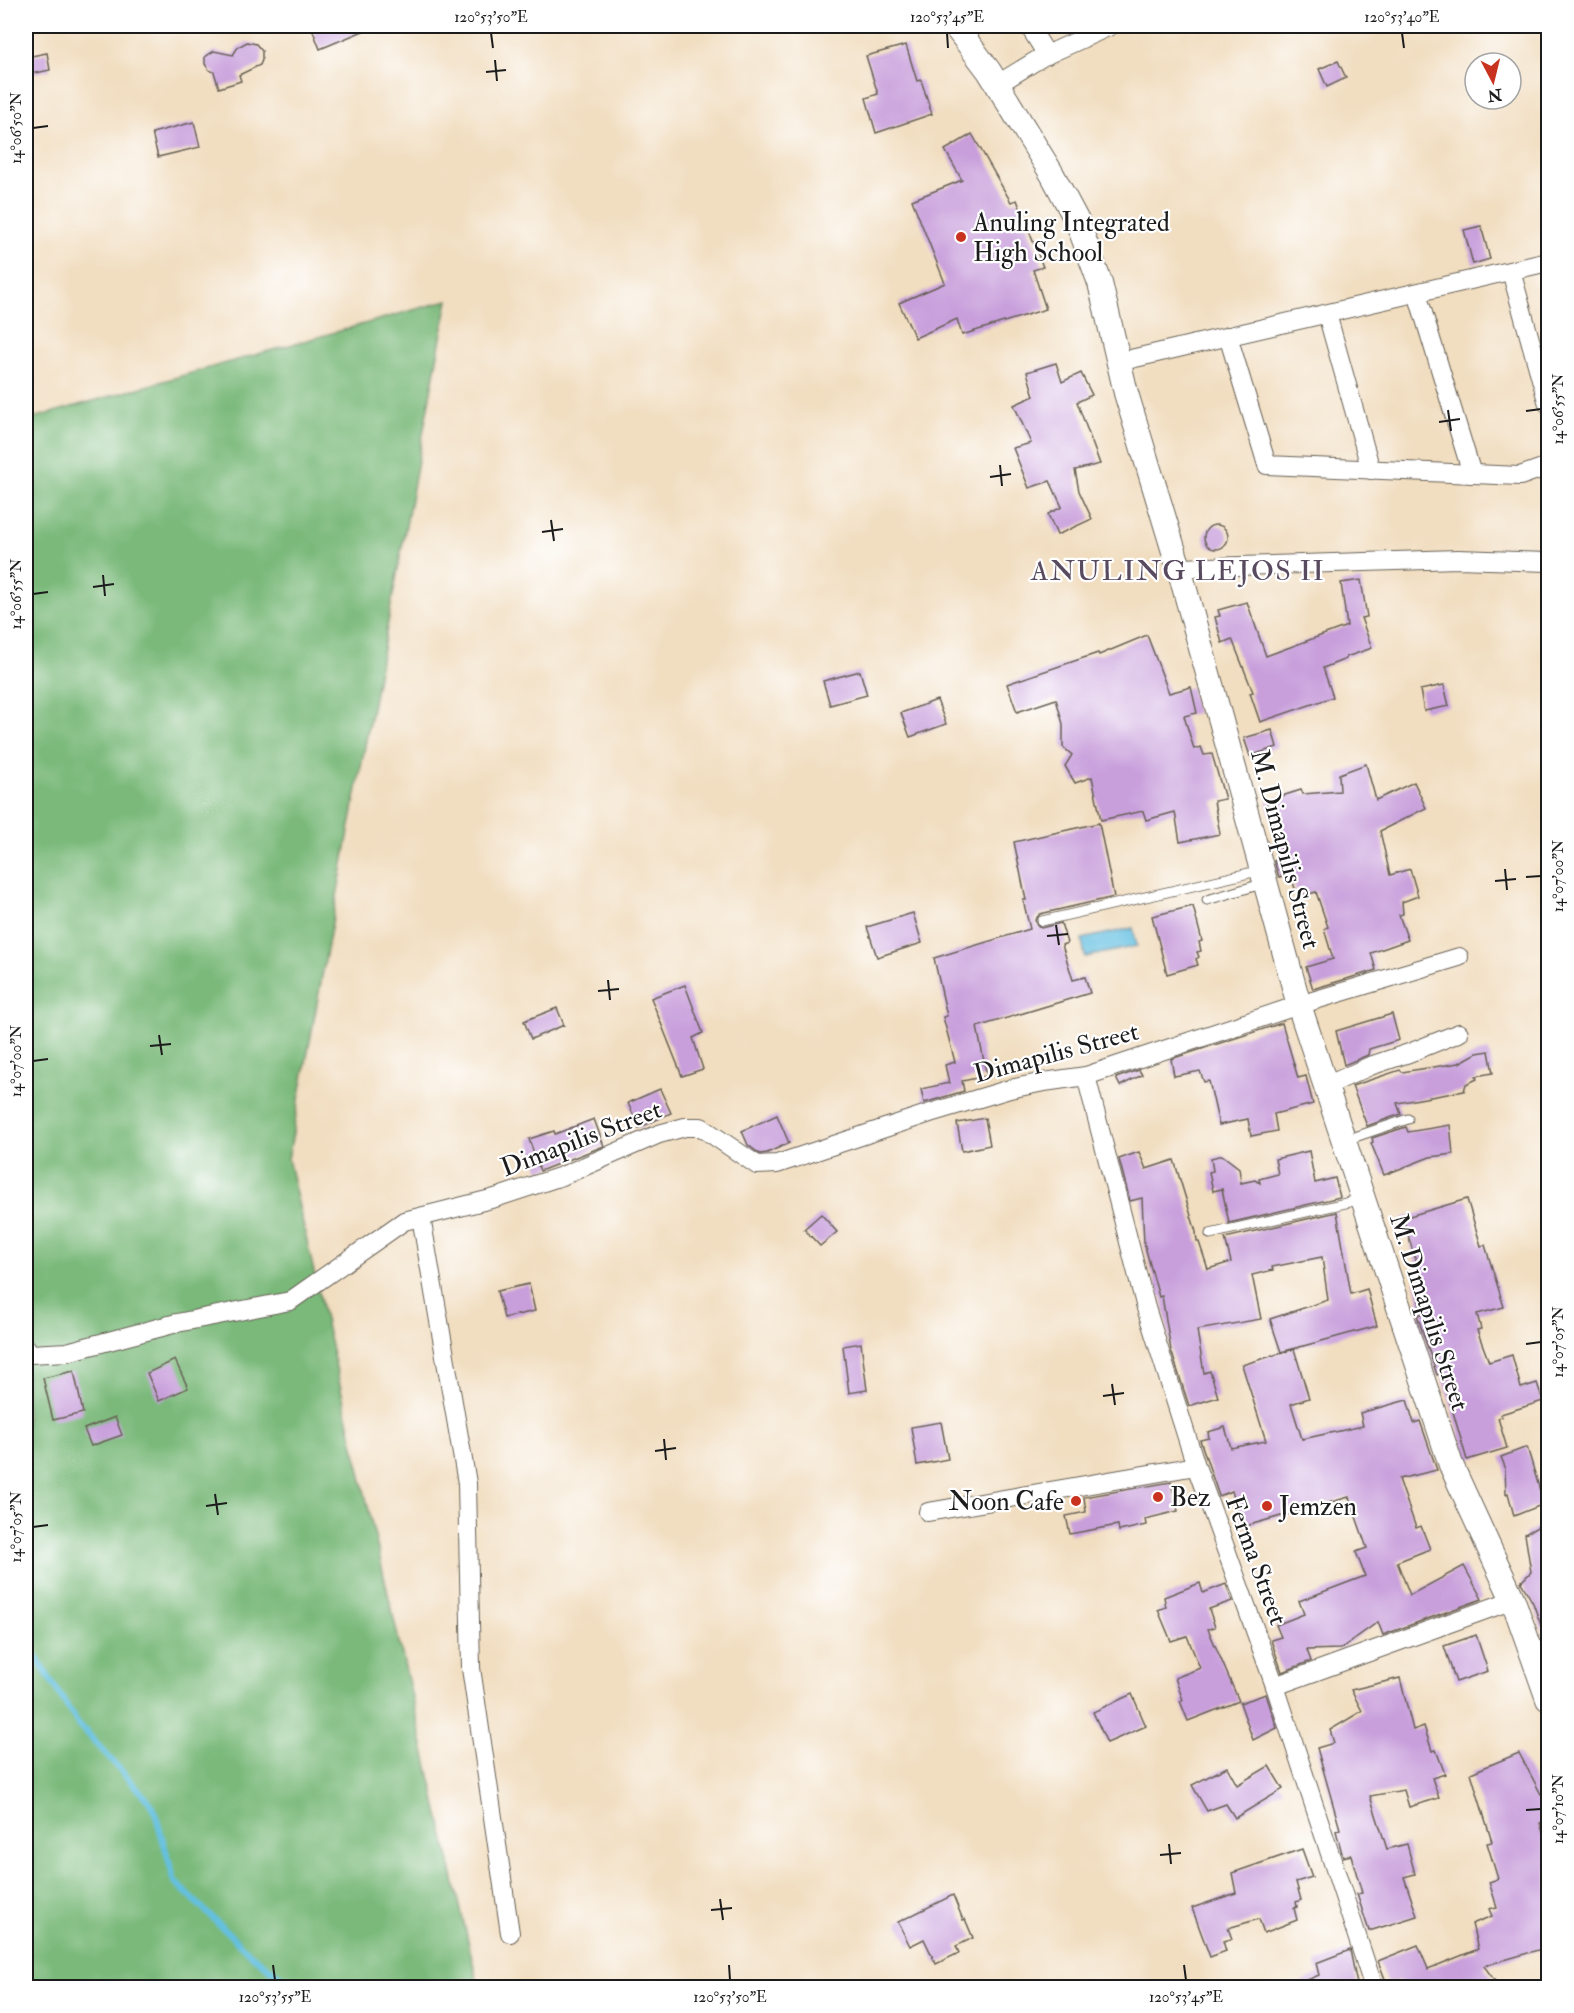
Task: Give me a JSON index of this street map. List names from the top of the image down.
{
  "streets": {
    "main road": ["M. Dimapilis Street"],
    "street": ["Dimapilis Street", "Ferma Street"]
  },
  "crossings": [
    ["M. Dimapilis Street", "Dimapilis Street"],
    ["Dimapilis Street", "Ferma Street"]
  ],
  "districts": ["ANULING LEJOS II"],
  "places": [
    "Anuling Integrated High School",
    "Bez",
    "Noon Cafe",
    "Jemzen"
  ],
  "north": "bottom",
  "coordinates": [
    "120°53'50\"E",
    "120°53'45\"E",
    "120°53'40\"E",
    "14°06'50\"N",
    "14°06'55\"N",
    "14°07'00\"N",
    "14°07'05\"N",
    "14°07'10\"N",
    "120°53'55\"E"
  ]
}
